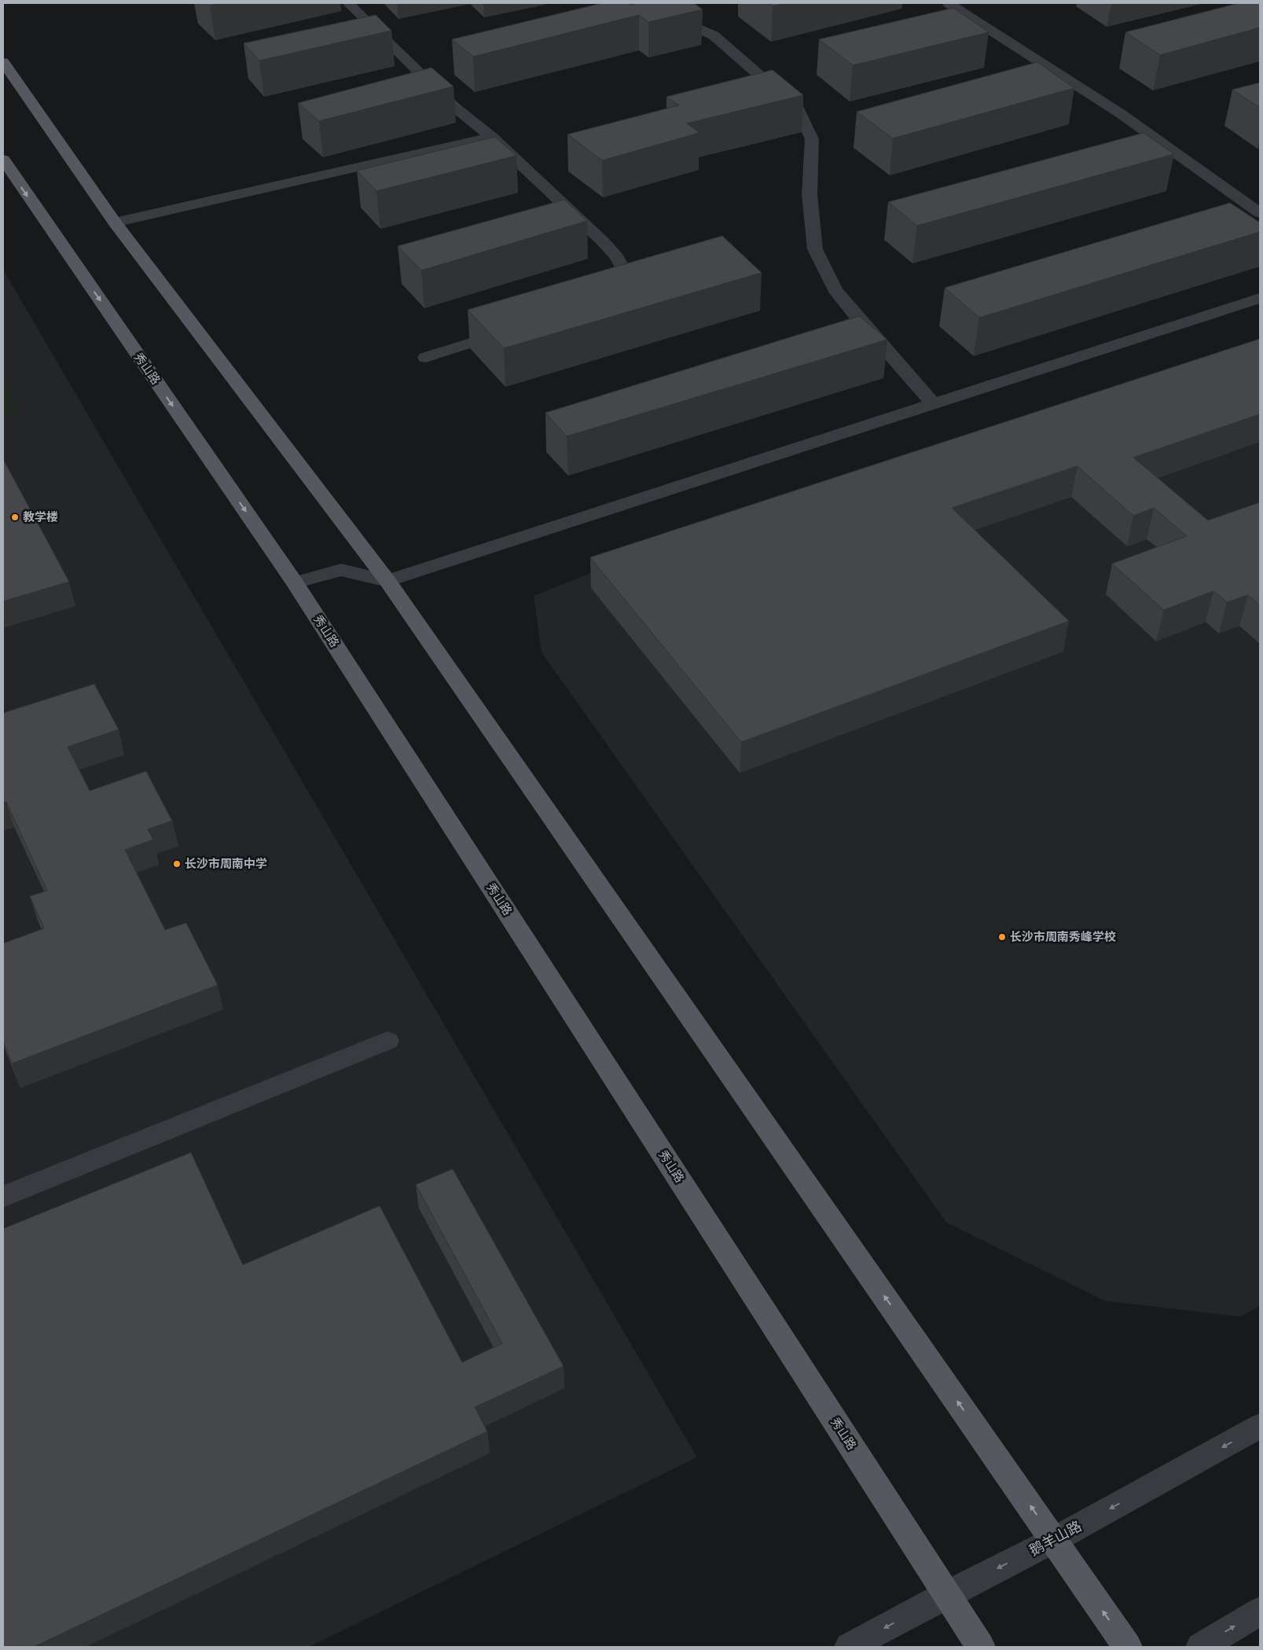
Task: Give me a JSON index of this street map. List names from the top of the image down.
{
  "streets": {
    "main road": ["秀山路"],
    "street": ["鹅羊山路"]
  },
  "crossings": [
    ["秀山路", "鹅羊山路"]
  ],
  "one_way": ["鹅羊山路"],
  "places": ["教学楼", "长沙市周南中学", "长沙市周南秀峰学校"]
}
